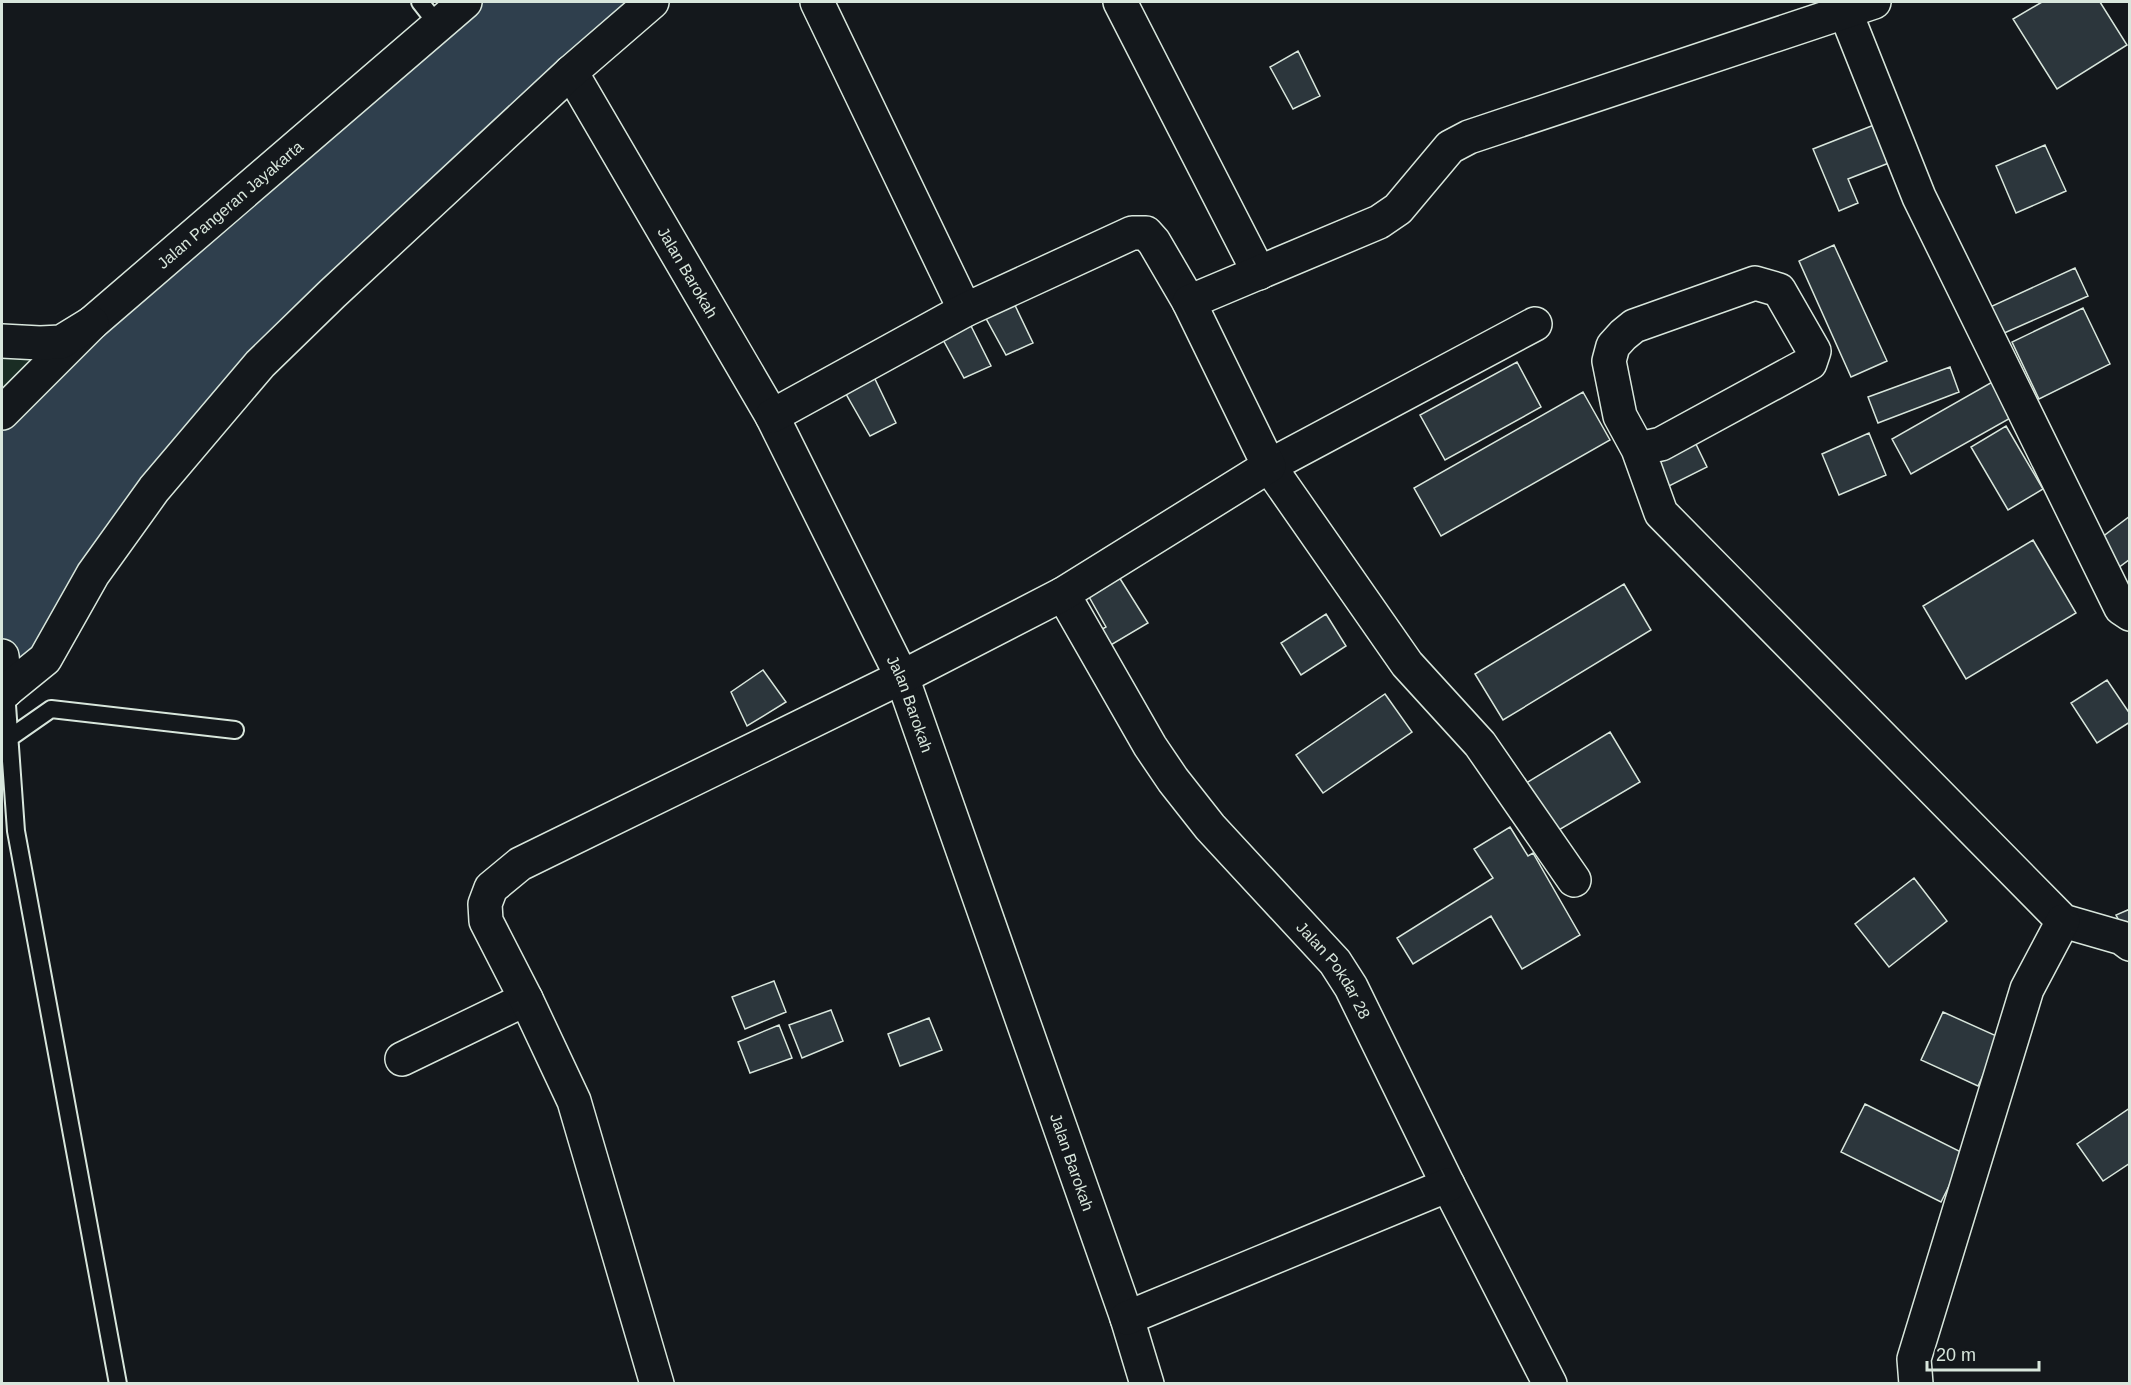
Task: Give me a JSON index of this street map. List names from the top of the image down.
{
  "streets": {
    "street": ["Jalan Pangeran Jayakarta", "Jalan Barokah", "Jalan Pokdar 28"]
  },
  "scale_bar": "20 m"
}
